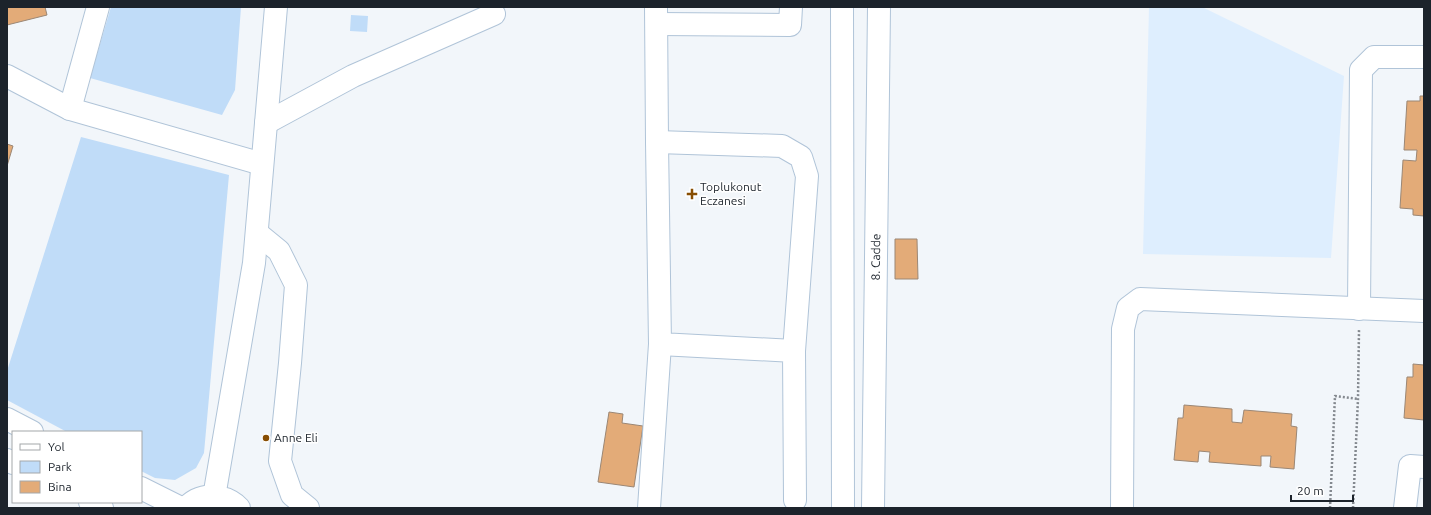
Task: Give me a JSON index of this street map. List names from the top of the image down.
{
  "streets": {
    "street": ["8. Cadde"]
  },
  "places": {
    "health": ["Toplukonut Eczanesi"],
    "other": ["Anne Eli"]
  },
  "legend": ["Yol", "Park", "Bina"],
  "scale_bar": "20 m"
}
